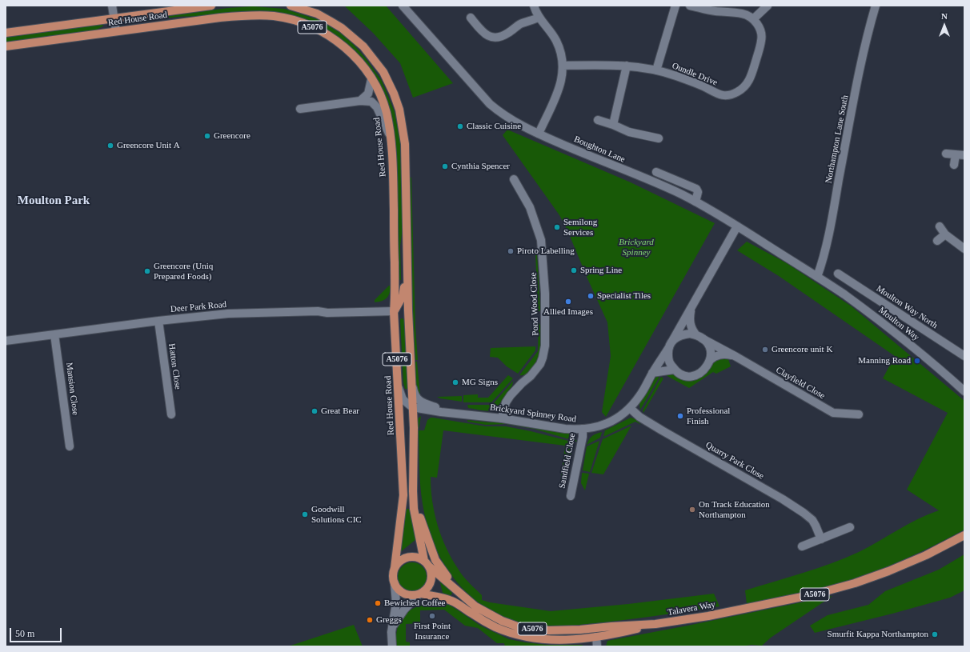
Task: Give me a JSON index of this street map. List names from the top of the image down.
{
  "streets": {
    "main road": ["Red House Road", "A5076", "Talavera Way"],
    "street": [
      "Oundle Drive",
      "Northampton Lane South",
      "Boughton Lane",
      "Pond Wood Close",
      "Deer Park Road",
      "Moulton Way North",
      "Moulton Way",
      "Hatton Close",
      "Clayfield Close",
      "Mansion Close",
      "Brickyard Spinney Road",
      "Sandfield Close",
      "Quarry Park Close"
    ]
  },
  "crossings": [
    ["Red House Road", "Deer Park Road"],
    ["Red House Road", "Talavera Way"],
    ["Northampton Lane South", "Boughton Lane"],
    ["Northampton Lane South", "Moulton Way"],
    ["Boughton Lane", "Moulton Way"],
    ["Boughton Lane", "Brickyard Spinney Road"],
    ["Pond Wood Close", "Brickyard Spinney Road"],
    ["Deer Park Road", "Hatton Close"],
    ["Deer Park Road", "Mansion Close"],
    ["Clayfield Close", "Brickyard Spinney Road"],
    ["Brickyard Spinney Road", "Sandfield Close"],
    ["Brickyard Spinney Road", "Quarry Park Close"]
  ],
  "districts": ["Moulton Park"],
  "parks": ["Brickyard Spinney"],
  "places": [
    "Classic Cuisine",
    "Greencore",
    "Greencore Unit A",
    "Cynthia Spencer",
    "Semilong Services",
    "Piroto Labelling",
    "Spring Line",
    "Greencore (Uniq Prepared Foods)",
    "Specialist Tiles",
    "Allied Images",
    "Greencore unit K",
    "Manning Road",
    "MG Signs",
    "Great Bear",
    "Professional Finish",
    "On Track Education Northampton",
    "Goodwill Solutions CIC",
    "Bewiched Coffee",
    "First Point Insurance",
    "Greggs",
    "Smurfit Kappa Northampton"
  ],
  "scale_bar": "50 m",
  "north": "top"
}
